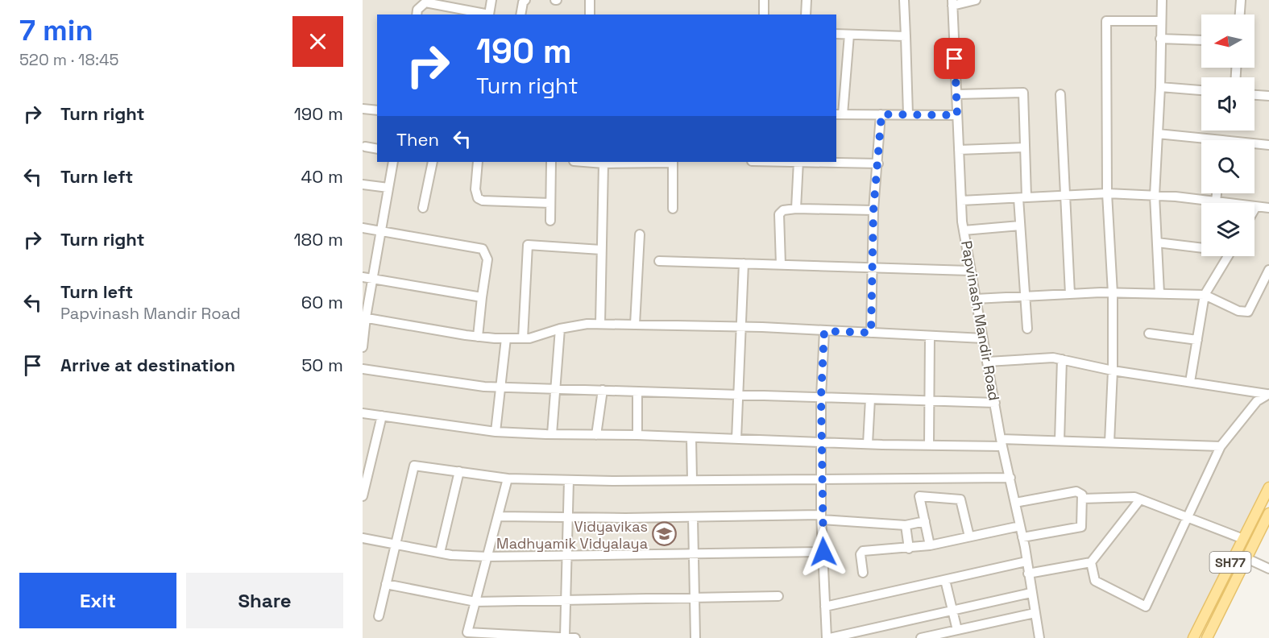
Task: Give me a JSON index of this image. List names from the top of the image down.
{
  "streets": {
    "main road": ["SH77"],
    "street": ["Papvinash Mandir Road"]
  },
  "places": {
    "school or university": ["Vidyavikas Madhyamik Vidyalaya"]
  },
  "north": "left",
  "page": {
    "heading": ["7 min", "520 m · 18:45"],
    "turn": ["190 m", "Turn right"],
    "list": [
      {
        "name": "Turn right",
        "value": "190 m"
      },
      {
        "name": "Turn left",
        "value": "40 m"
      },
      {
        "name": "Turn right",
        "value": "180 m"
      },
      {
        "name": "Turn left",
        "note": "Papvinash Mandir Road",
        "value": "60 m"
      },
      {
        "name": "Arrive at destination",
        "value": "50 m"
      }
    ],
    "then": "Then",
    "buttons": ["Exit", "Share"]
  }
}
